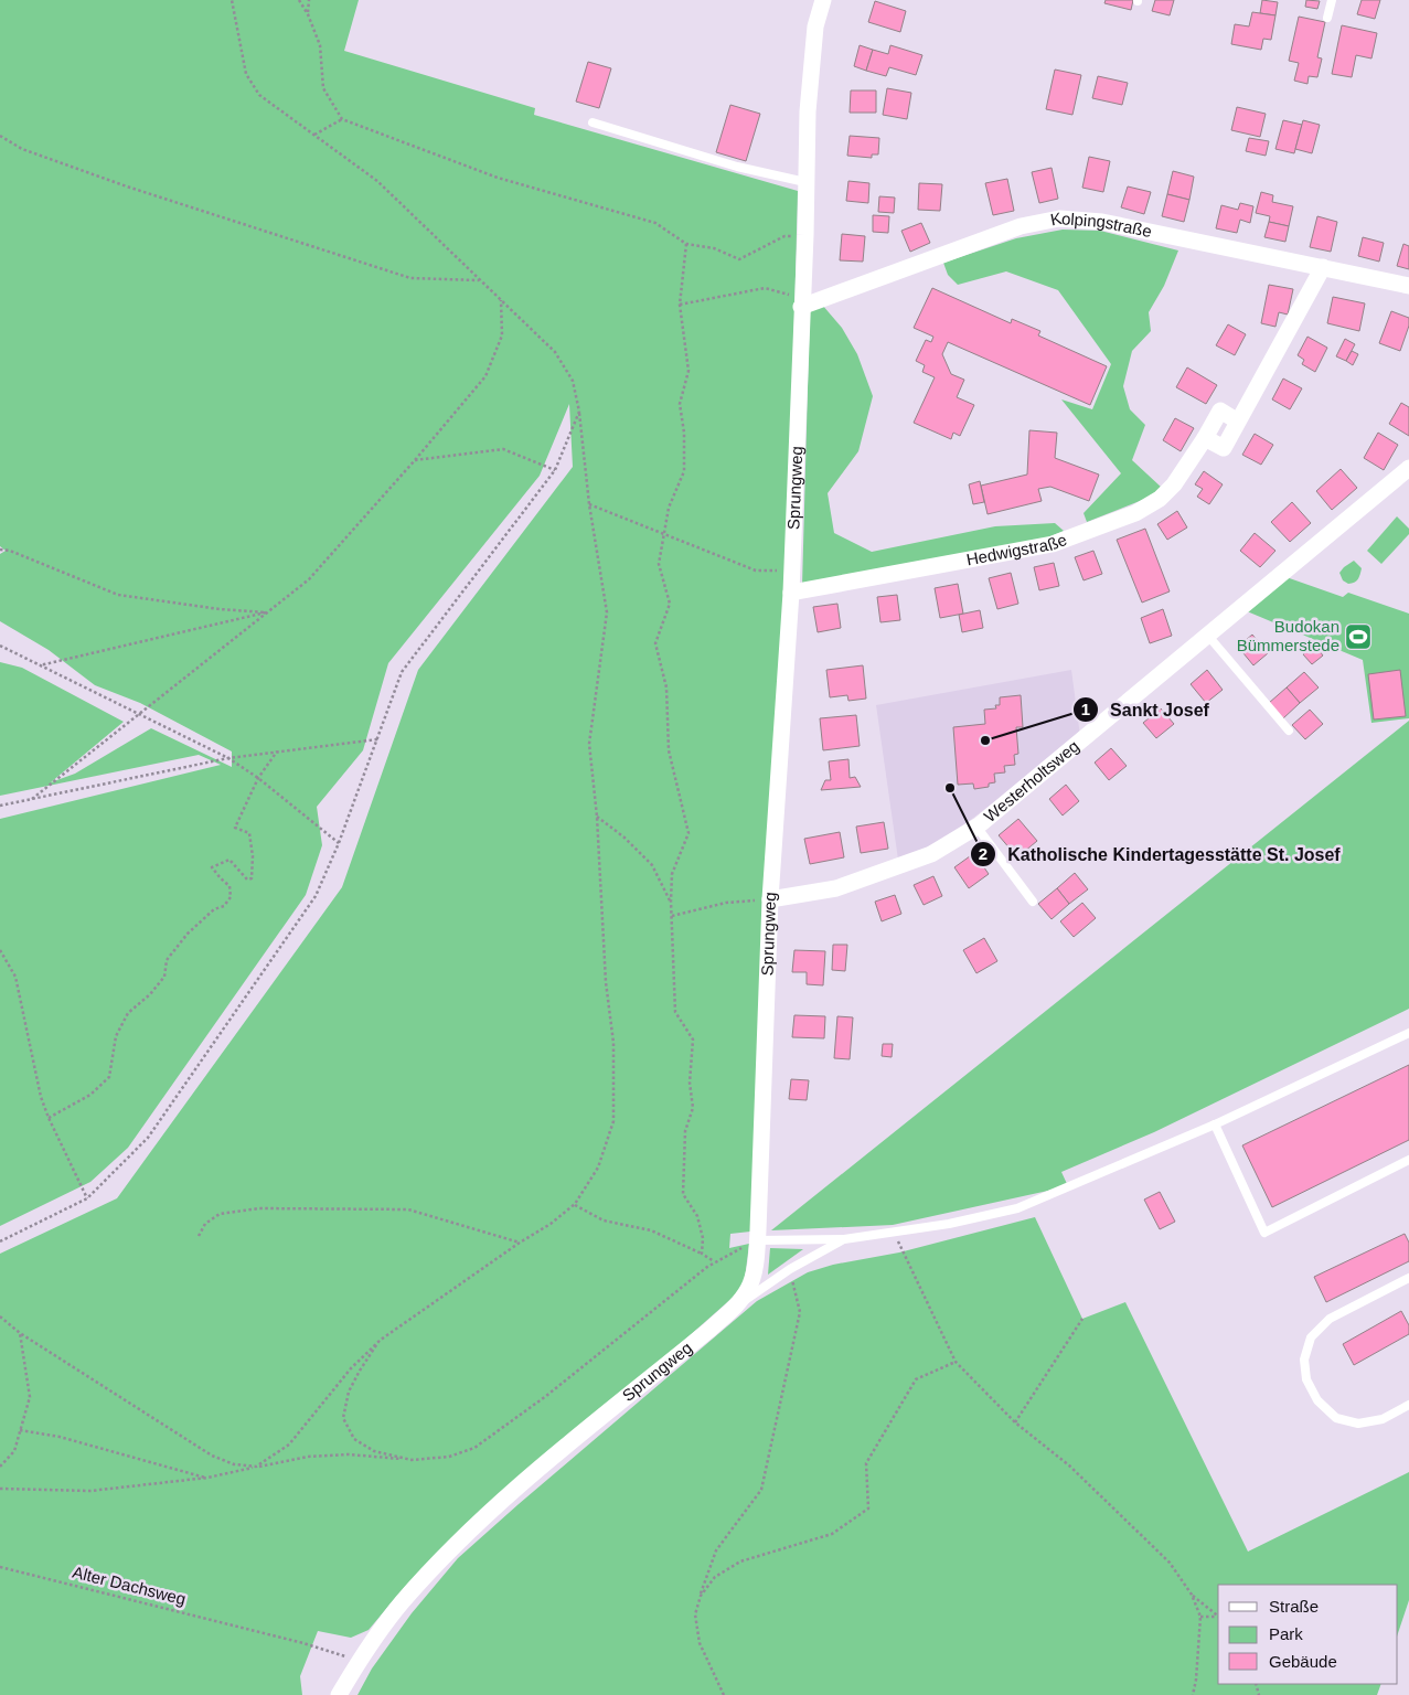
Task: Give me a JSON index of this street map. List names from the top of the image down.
{
  "streets": {
    "street": [
      "Kolpingstraße",
      "Sprungweg",
      "Hedwigstraße",
      "Westerholtsweg"
    ],
    "path": ["Alter Dachsweg"]
  },
  "crossings": [
    ["Kolpingstraße", "Sprungweg"],
    ["Kolpingstraße", "Hedwigstraße"],
    ["Sprungweg", "Hedwigstraße"],
    ["Sprungweg", "Westerholtsweg"],
    ["Sprungweg", "Alter Dachsweg"]
  ],
  "places": {
    "sports": ["Budokan Bümmerstede"],
    "other": ["Sankt Josef", "Katholische Kindertagesstätte St. Josef"]
  },
  "legend": ["Straße", "Park", "Gebäude"]
}
